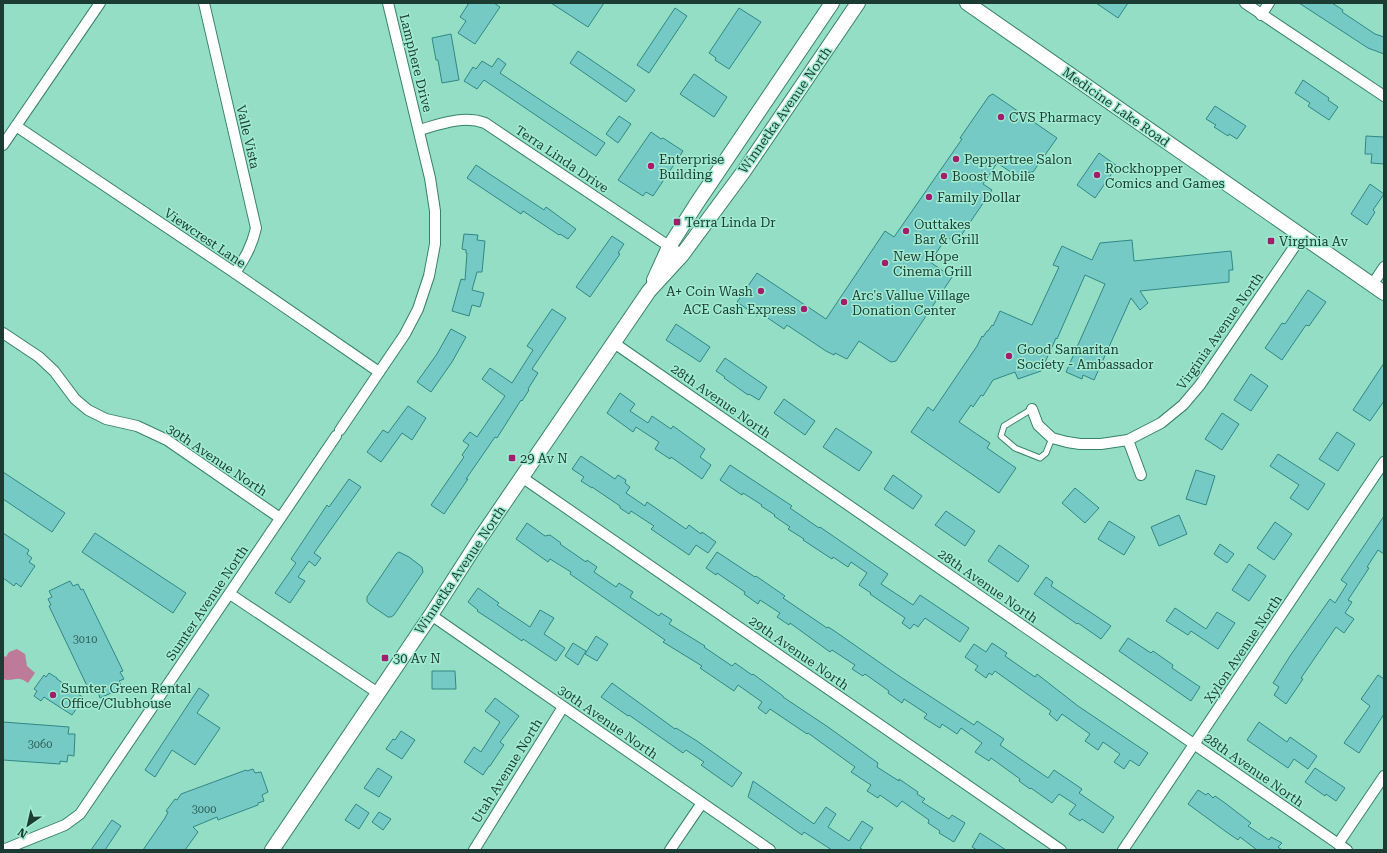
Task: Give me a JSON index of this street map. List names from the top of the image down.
{
  "streets": {
    "main road": ["Medicine Lake Road", "Winnetka Avenue North"],
    "street": [
      "Lamphere Drive",
      "Valle Vista",
      "Terra Linda Drive",
      "Viewcrest Lane",
      "Virginia Avenue North",
      "28th Avenue North",
      "30th Avenue North",
      "Sumter Avenue North",
      "Xylon Avenue North",
      "29th Avenue North",
      "Utah Avenue North"
    ]
  },
  "crossings": [
    ["Lamphere Drive", "Terra Linda Drive"],
    ["Lamphere Drive", "Sumter Avenue North"],
    ["Medicine Lake Road", "Virginia Avenue North"],
    ["Winnetka Avenue North", "Terra Linda Drive"],
    ["Winnetka Avenue North", "28th Avenue North"],
    ["Winnetka Avenue North", "30th Avenue North"],
    ["Winnetka Avenue North", "29th Avenue North"],
    ["Valle Vista", "Viewcrest Lane"],
    ["Terra Linda Drive", "Sumter Avenue North"],
    ["Viewcrest Lane", "Sumter Avenue North"],
    ["28th Avenue North", "Xylon Avenue North"],
    ["30th Avenue North", "Sumter Avenue North"],
    ["30th Avenue North", "Utah Avenue North"]
  ],
  "places": {
    "other": [
      "CVS Pharmacy",
      "Peppertree Salon",
      "Enterprise Building",
      "Rockhopper Comics and Games",
      "Boost Mobile",
      "Family Dollar",
      "Outtakes Bar & Grill",
      "New Hope Cinema Grill",
      "A+ Coin Wash",
      "Arc's Vallue Village Donation Center",
      "ACE Cash Express",
      "Good Samaritan Society - Ambassador",
      "Sumter Green Rental Office/Clubhouse"
    ],
    "transit": [
      "Terra Linda Dr",
      "Virginia Av",
      "29 Av N",
      "30 Av N"
    ]
  },
  "house_numbers": ["3010", "3060", "3000"],
  "north": "bottom left"
}
